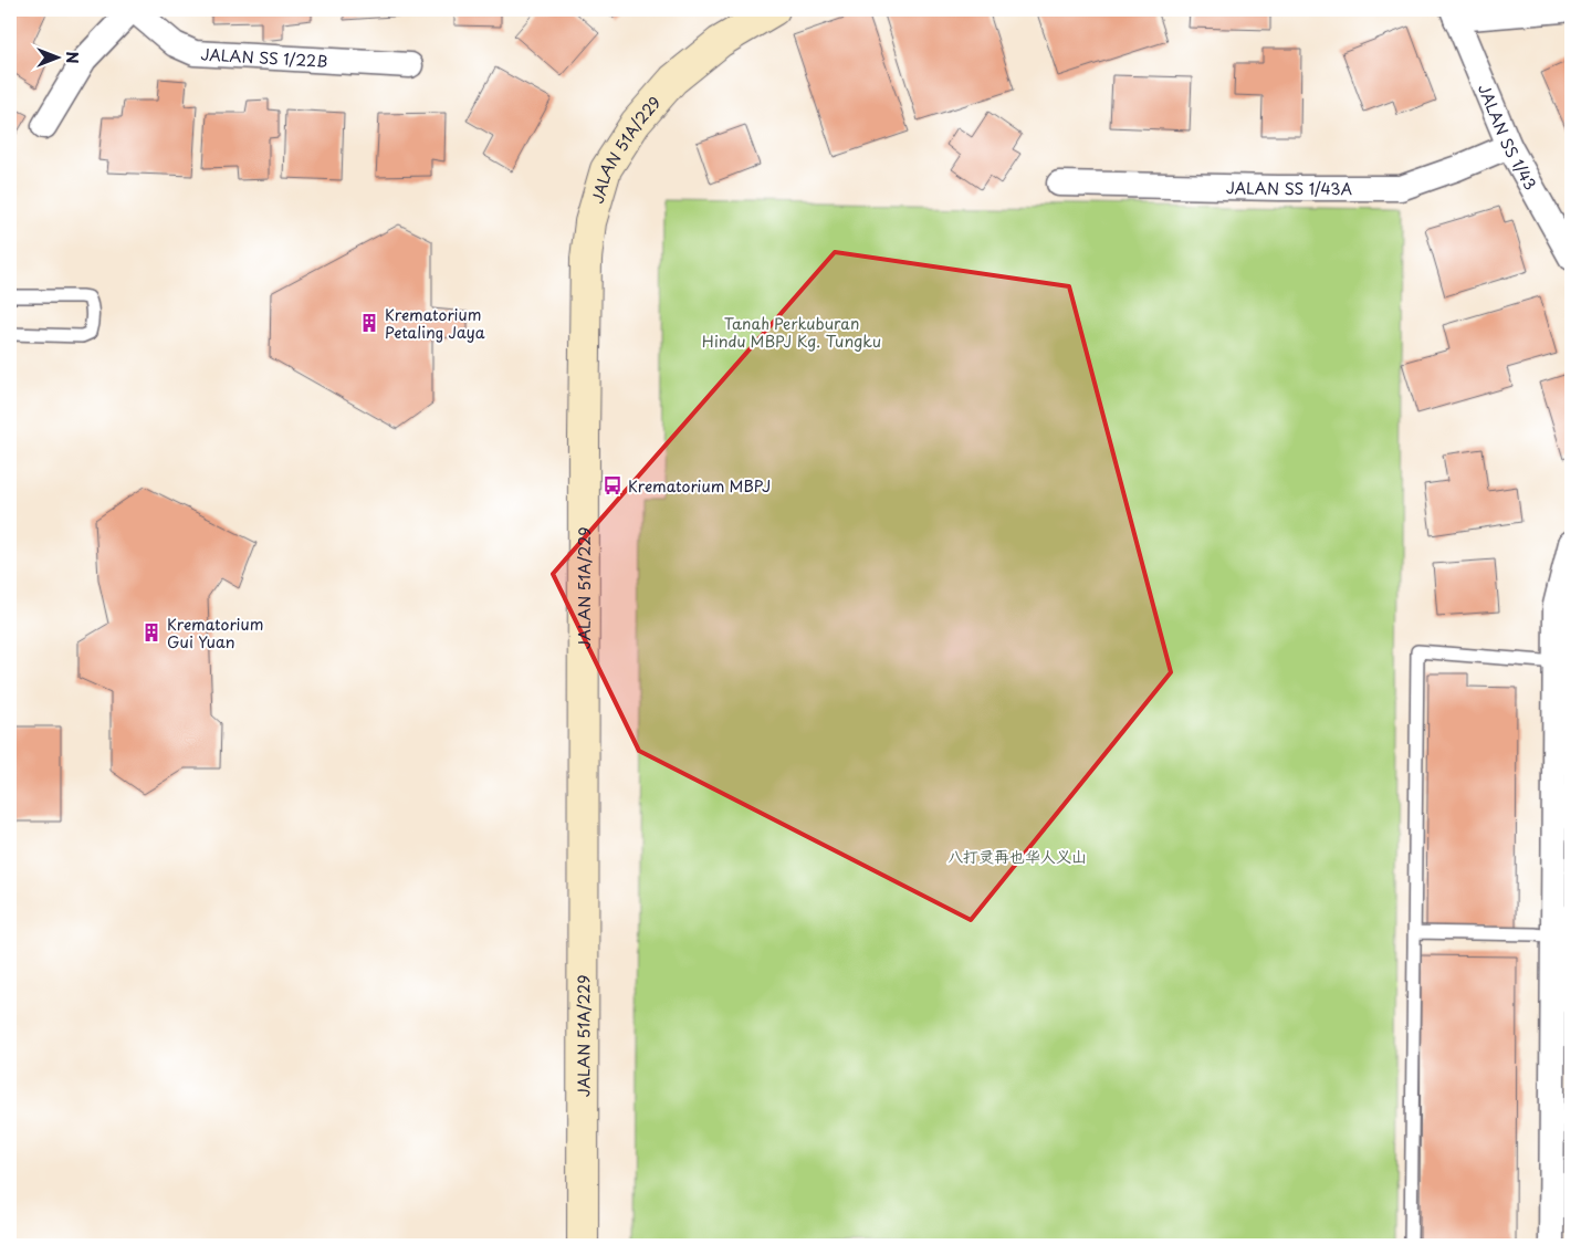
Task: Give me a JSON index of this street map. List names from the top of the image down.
{
  "streets": {
    "street": [
      "JALAN SS 1/22B",
      "JALAN SS 1/43",
      "JALAN 51A/229",
      "JALAN SS 1/43A"
    ]
  },
  "crossings": [
    ["JALAN SS 1/43", "JALAN SS 1/43A"]
  ],
  "parks": ["Tanah Perkuburan Hindu MBPJ Kg. Tungku", "八打灵再也华人义山"],
  "places": {
    "building": ["Krematorium Petaling Jaya", "Krematorium Gui Yuan"],
    "bus stop": ["Krematorium MBPJ"]
  },
  "north": "right"
}
